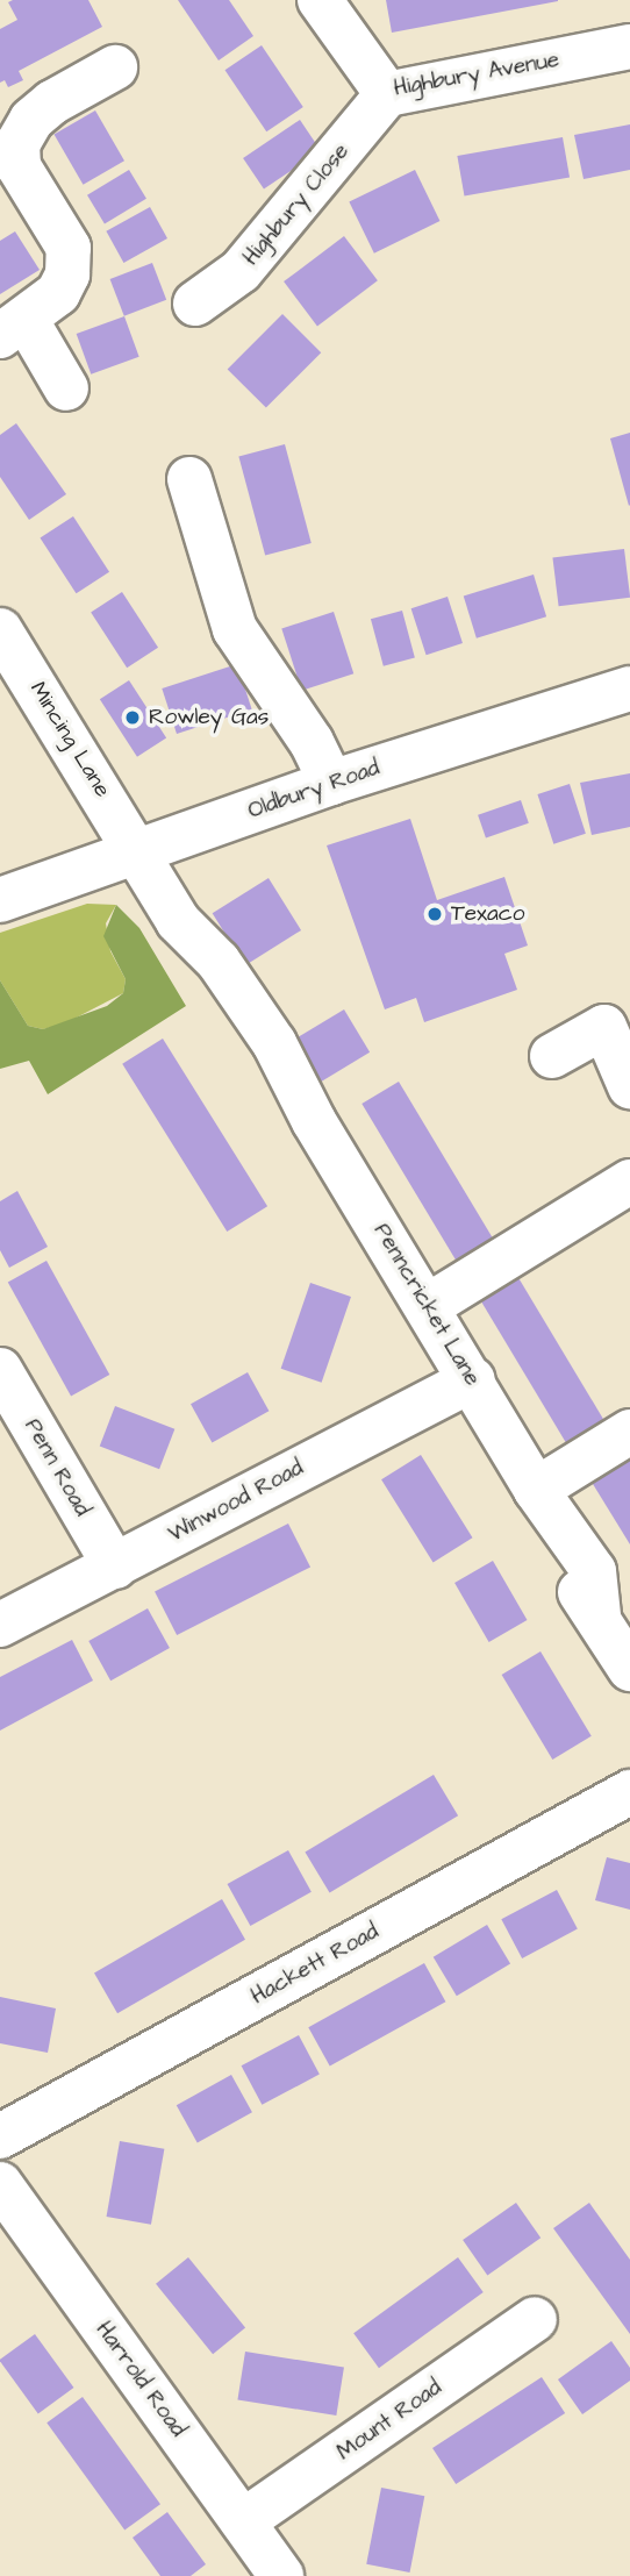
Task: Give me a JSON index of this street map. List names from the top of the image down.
{
  "streets": {
    "street": [
      "Highbury Avenue",
      "Highbury Close",
      "Mincing Lane",
      "Oldbury Road",
      "Penncricket Lane",
      "Penn Road",
      "Winwood Road",
      "Hackett Road",
      "Harrold Road",
      "Mount Road"
    ]
  },
  "crossings": [
    ["Highbury Avenue", "Highbury Close"],
    ["Mincing Lane", "Oldbury Road"],
    ["Mincing Lane", "Penncricket Lane"],
    ["Oldbury Road", "Penncricket Lane"],
    ["Penncricket Lane", "Winwood Road"],
    ["Penn Road", "Winwood Road"],
    ["Harrold Road", "Mount Road"]
  ],
  "places": ["Rowley Gas", "Texaco"]
}
